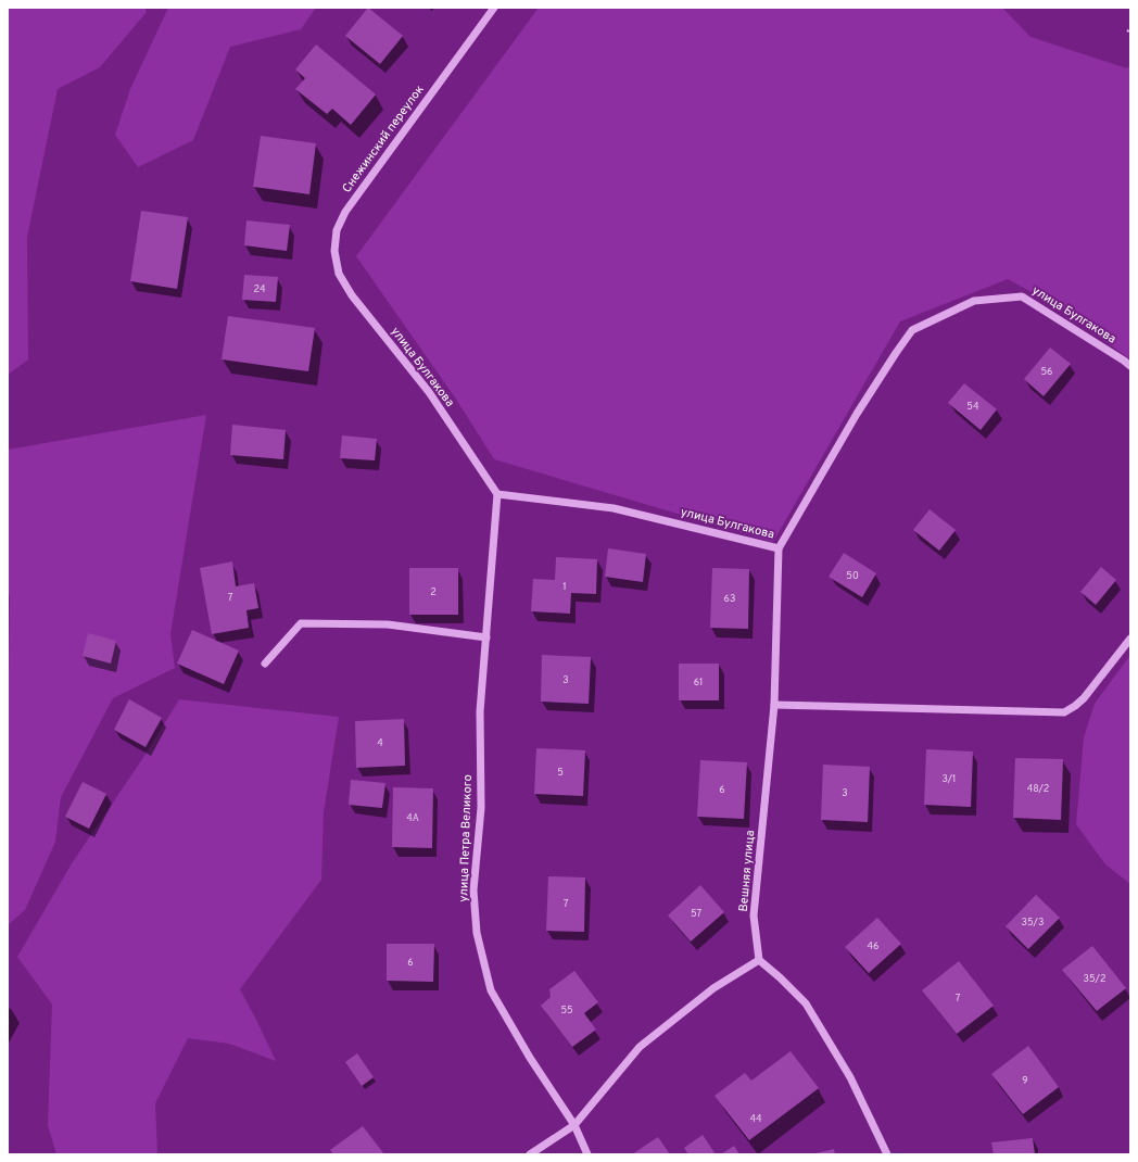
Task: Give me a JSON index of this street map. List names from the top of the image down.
{
  "streets": {
    "street": [
      "Снежинский переулок",
      "улица Булгакова",
      "улица Петра Великого",
      "Вешняя улица"
    ]
  },
  "crossings": [
    ["Снежинский переулок", "улица Булгакова"],
    ["улица Булгакова", "улица Петра Великого"],
    ["улица Булгакова", "Вешняя улица"]
  ],
  "house_numbers": [
    "24",
    "56",
    "54",
    "50",
    "1",
    "2",
    "7",
    "63",
    "3",
    "61",
    "4",
    "5",
    "3/1",
    "48/2",
    "6",
    "3",
    "4А",
    "7",
    "57",
    "35/3",
    "46",
    "6",
    "35/2",
    "7",
    "55",
    "9",
    "44"
  ]
}
